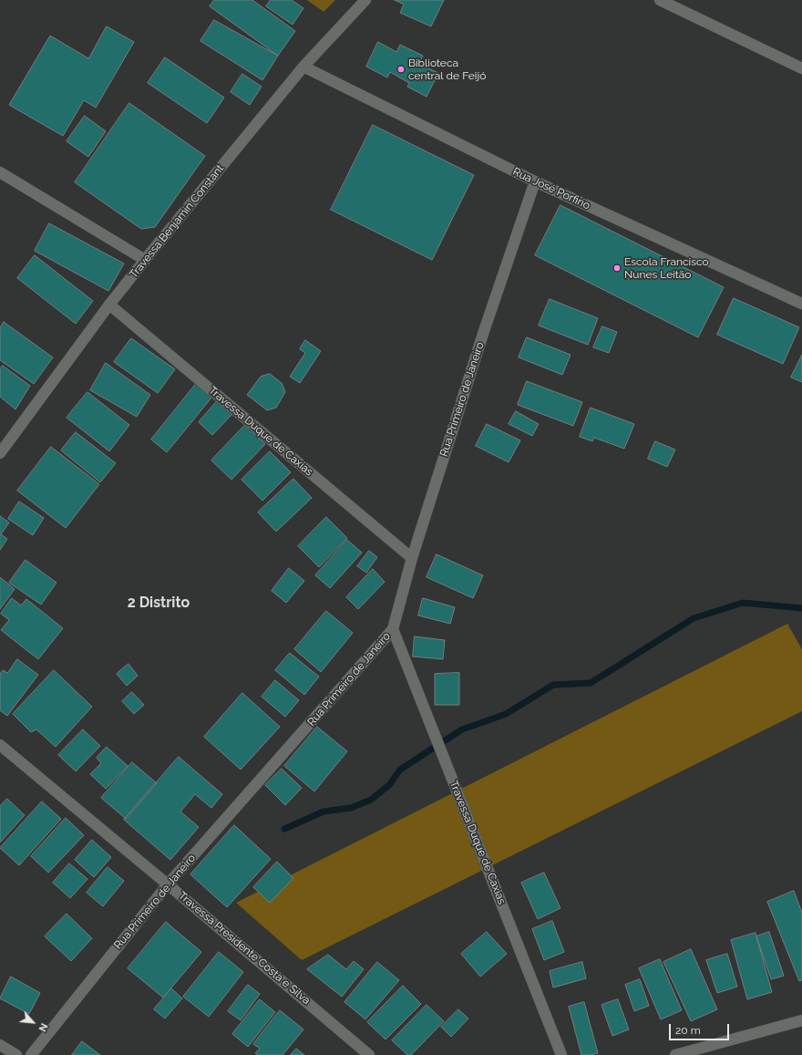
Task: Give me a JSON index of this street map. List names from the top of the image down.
{
  "streets": {
    "street": [
      "Rua José Porfirio",
      "Travessa Benjamin Constant",
      "Rua Primeiro de Janeiro",
      "Travessa Duque de Caxias",
      "Travessa Presidente Costa e Silva"
    ]
  },
  "crossings": [
    ["Rua José Porfirio", "Travessa Benjamin Constant"],
    ["Rua José Porfirio", "Rua Primeiro de Janeiro"],
    ["Travessa Benjamin Constant", "Travessa Duque de Caxias"],
    ["Rua Primeiro de Janeiro", "Travessa Duque de Caxias"],
    ["Rua Primeiro de Janeiro", "Travessa Presidente Costa e Silva"]
  ],
  "districts": ["2 Distrito"],
  "places": ["Biblioteca central de Feijó", "Escola Francisco Nunes Leitão"],
  "scale_bar": "20 m",
  "north": "bottom right"
}
